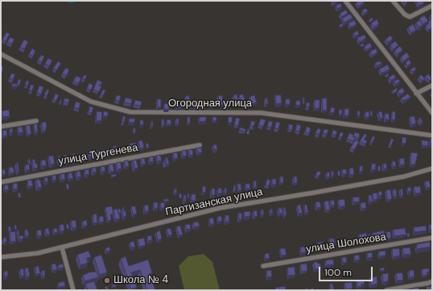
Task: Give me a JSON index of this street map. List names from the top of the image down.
{
  "streets": {
    "street": [
      "Огородная улица",
      "улица Тургенева",
      "Партизанская улица",
      "улица Шолохова"
    ]
  },
  "places": ["Школа № 4"],
  "scale_bar": "100 m"
}
